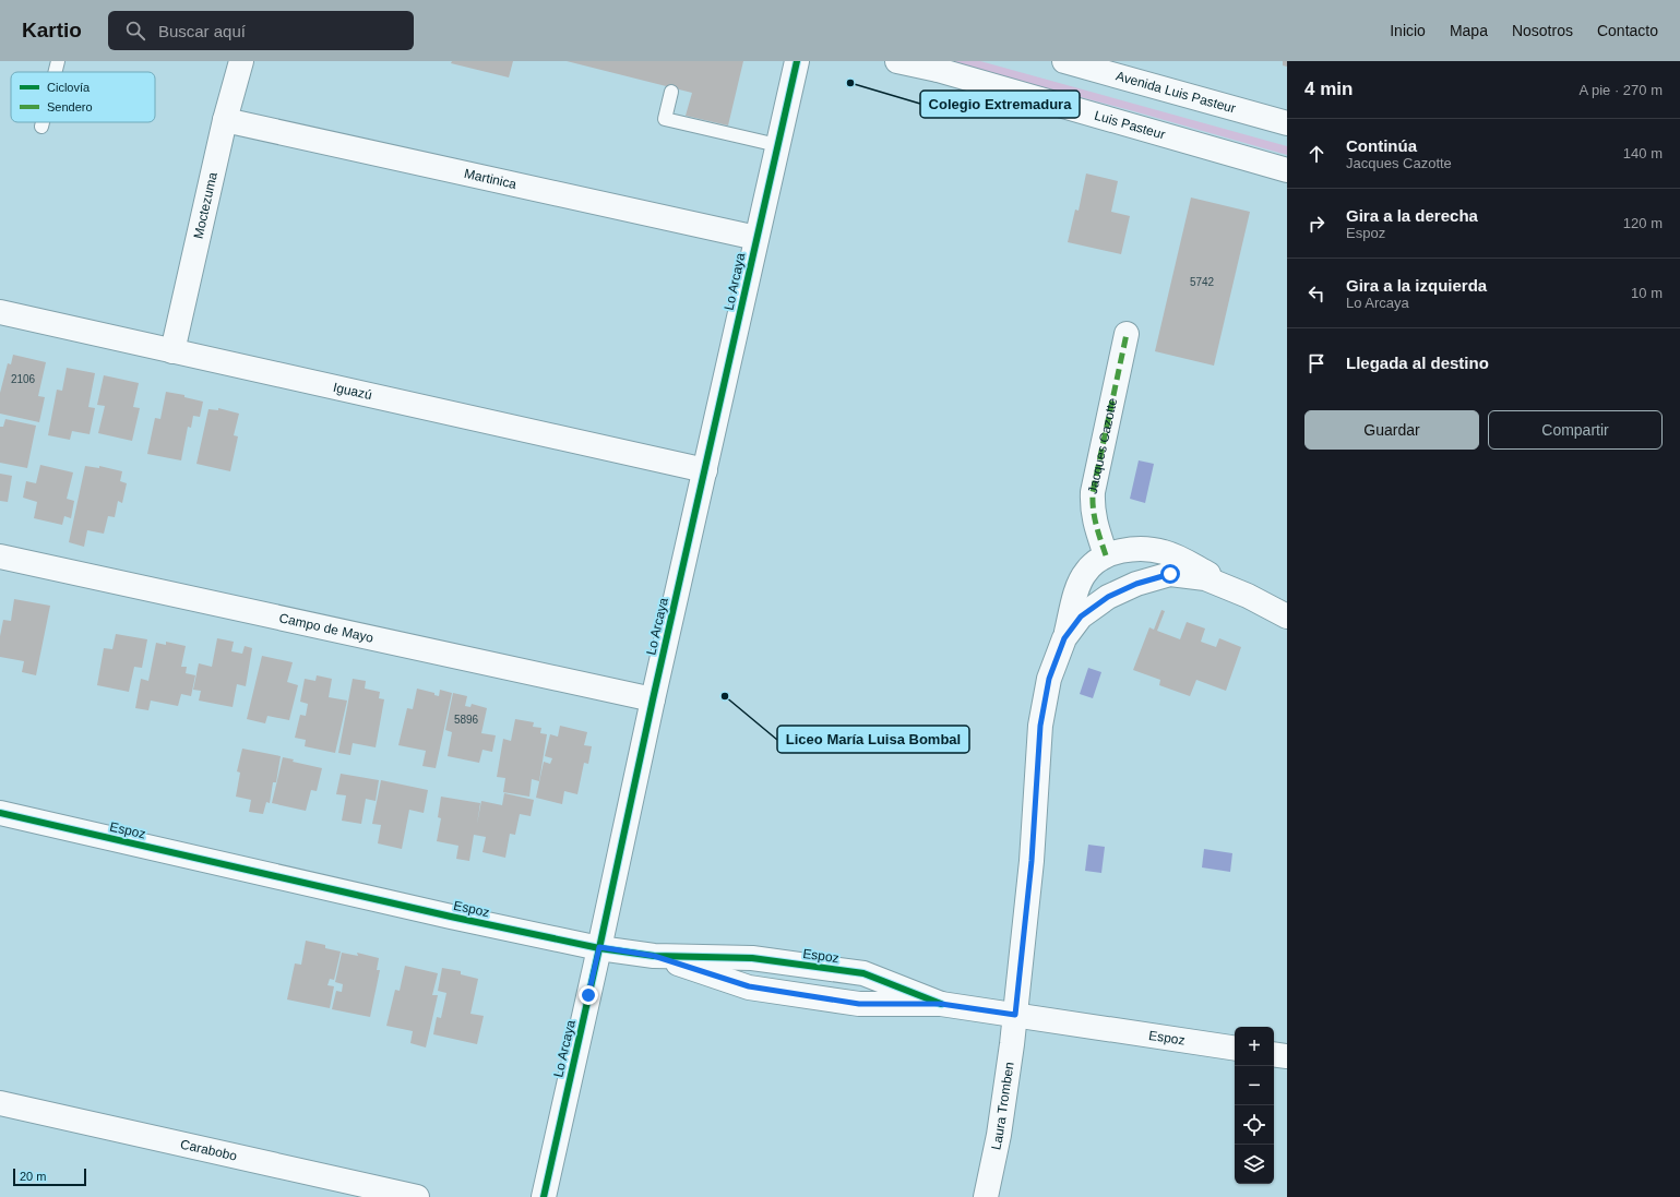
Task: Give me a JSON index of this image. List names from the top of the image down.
{
  "streets": {
    "street": [
      "Avenida Luis Pasteur",
      "Luis Pasteur",
      "Martinica",
      "Moctezuma",
      "Lo Arcaya",
      "Iguazú",
      "Jacques Cazotte",
      "Campo de Mayo",
      "Espoz",
      "Laura Tromben",
      "Carabobo"
    ]
  },
  "crossings": [
    ["Martinica", "Moctezuma"],
    ["Martinica", "Lo Arcaya"],
    ["Moctezuma", "Iguazú"],
    ["Lo Arcaya", "Iguazú"],
    ["Lo Arcaya", "Campo de Mayo"],
    ["Lo Arcaya", "Espoz"],
    ["Espoz", "Laura Tromben"]
  ],
  "places": ["Colegio Extremadura", "Liceo María Luisa Bombal"],
  "house_numbers": ["5742", "2106", "5896"],
  "legend": ["Ciclovía", "Sendero"],
  "scale_bar": "20 m",
  "page": {
    "header": "Kartio",
    "search": "Buscar aquí",
    "nav": [
      "Inicio",
      "Mapa",
      "Nosotros",
      "Contacto"
    ],
    "heading": ["4 min", "A pie · 270 m"],
    "list": [
      ["Continúa", "Jacques Cazotte", "140 m"],
      ["Gira a la derecha", "Espoz", "120 m"],
      ["Gira a la izquierda", "Lo Arcaya", "10 m"],
      "Llegada al destino"
    ],
    "buttons": ["Guardar", "Compartir"],
    "map_buttons": ["+", "−"],
    "scale": "20 m"
  }
}
